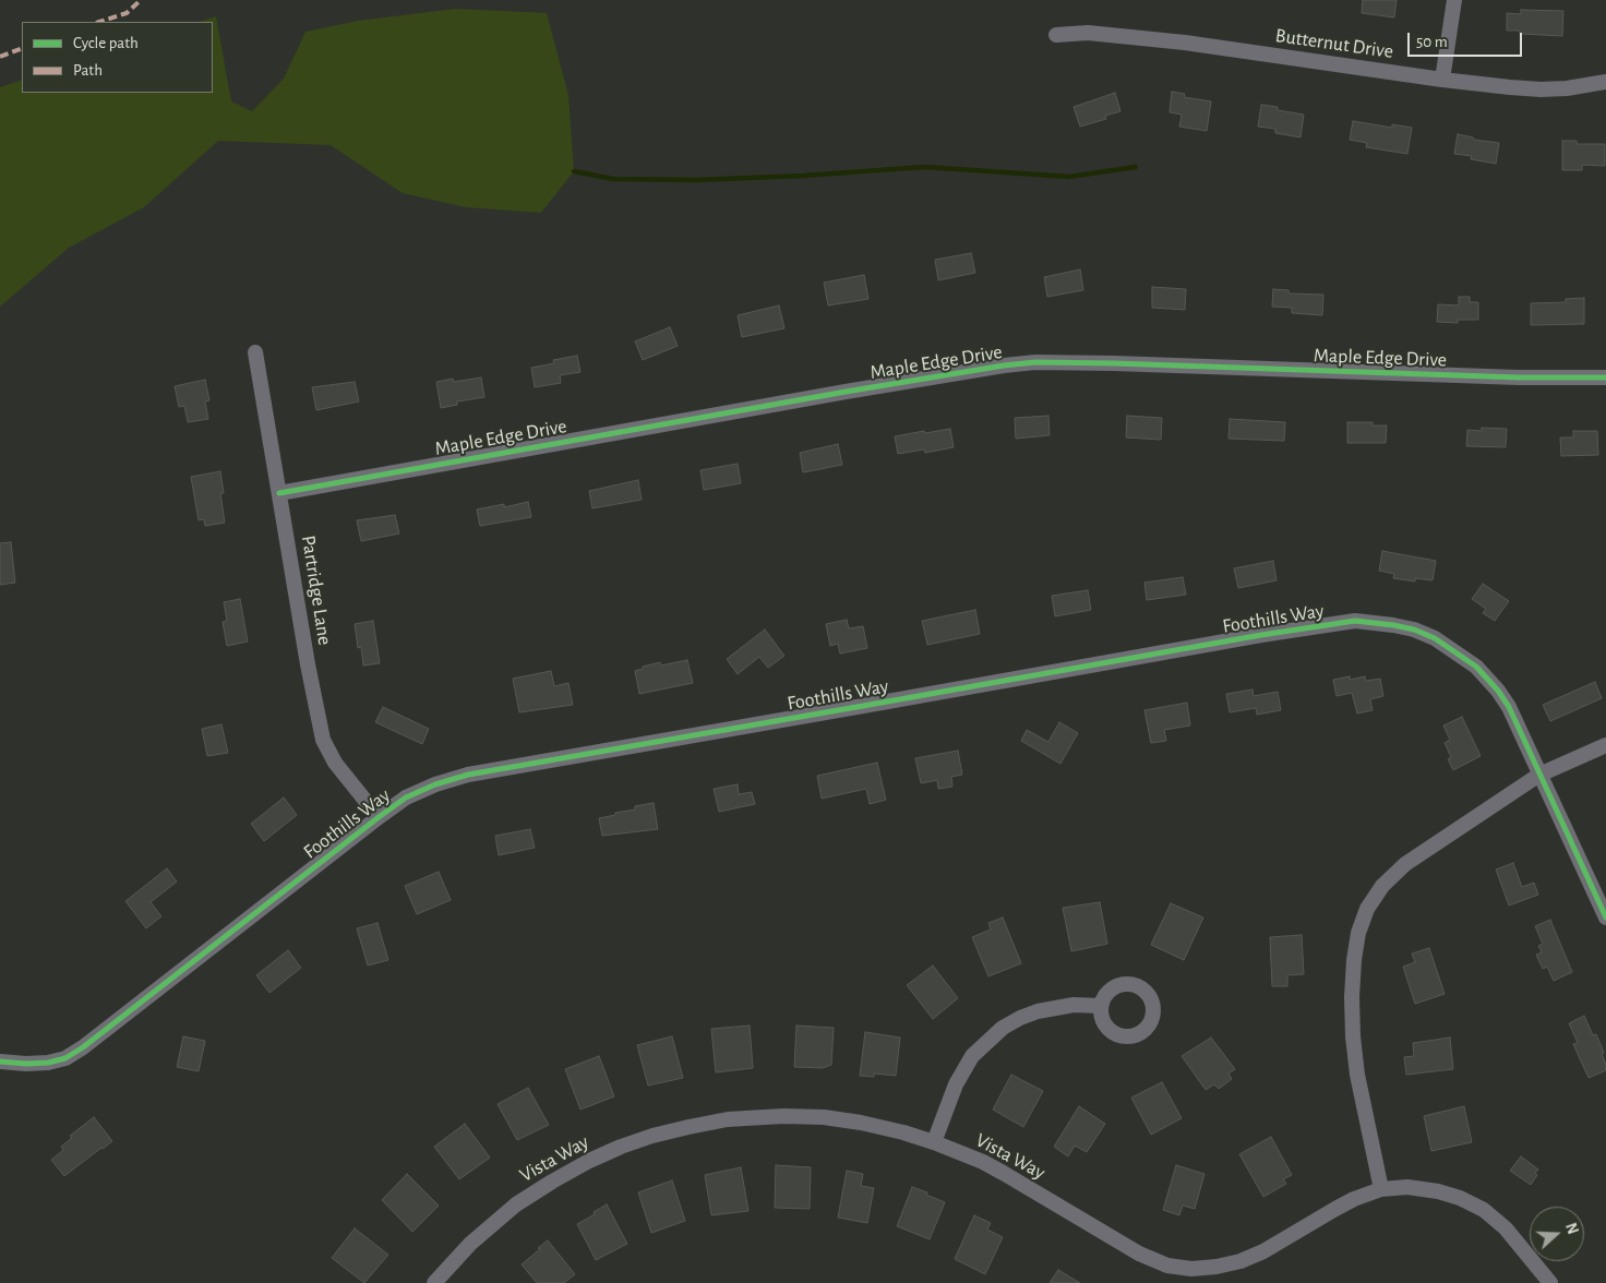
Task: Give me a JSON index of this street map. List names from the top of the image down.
{
  "streets": {
    "street": [
      "Butternut Drive",
      "Maple Edge Drive",
      "Partridge Lane",
      "Foothills Way",
      "Vista Way"
    ]
  },
  "crossings": [
    ["Maple Edge Drive", "Partridge Lane"],
    ["Partridge Lane", "Foothills Way"]
  ],
  "legend": ["Cycle path", "Path"],
  "scale_bar": "50 m",
  "north": "right"
}
